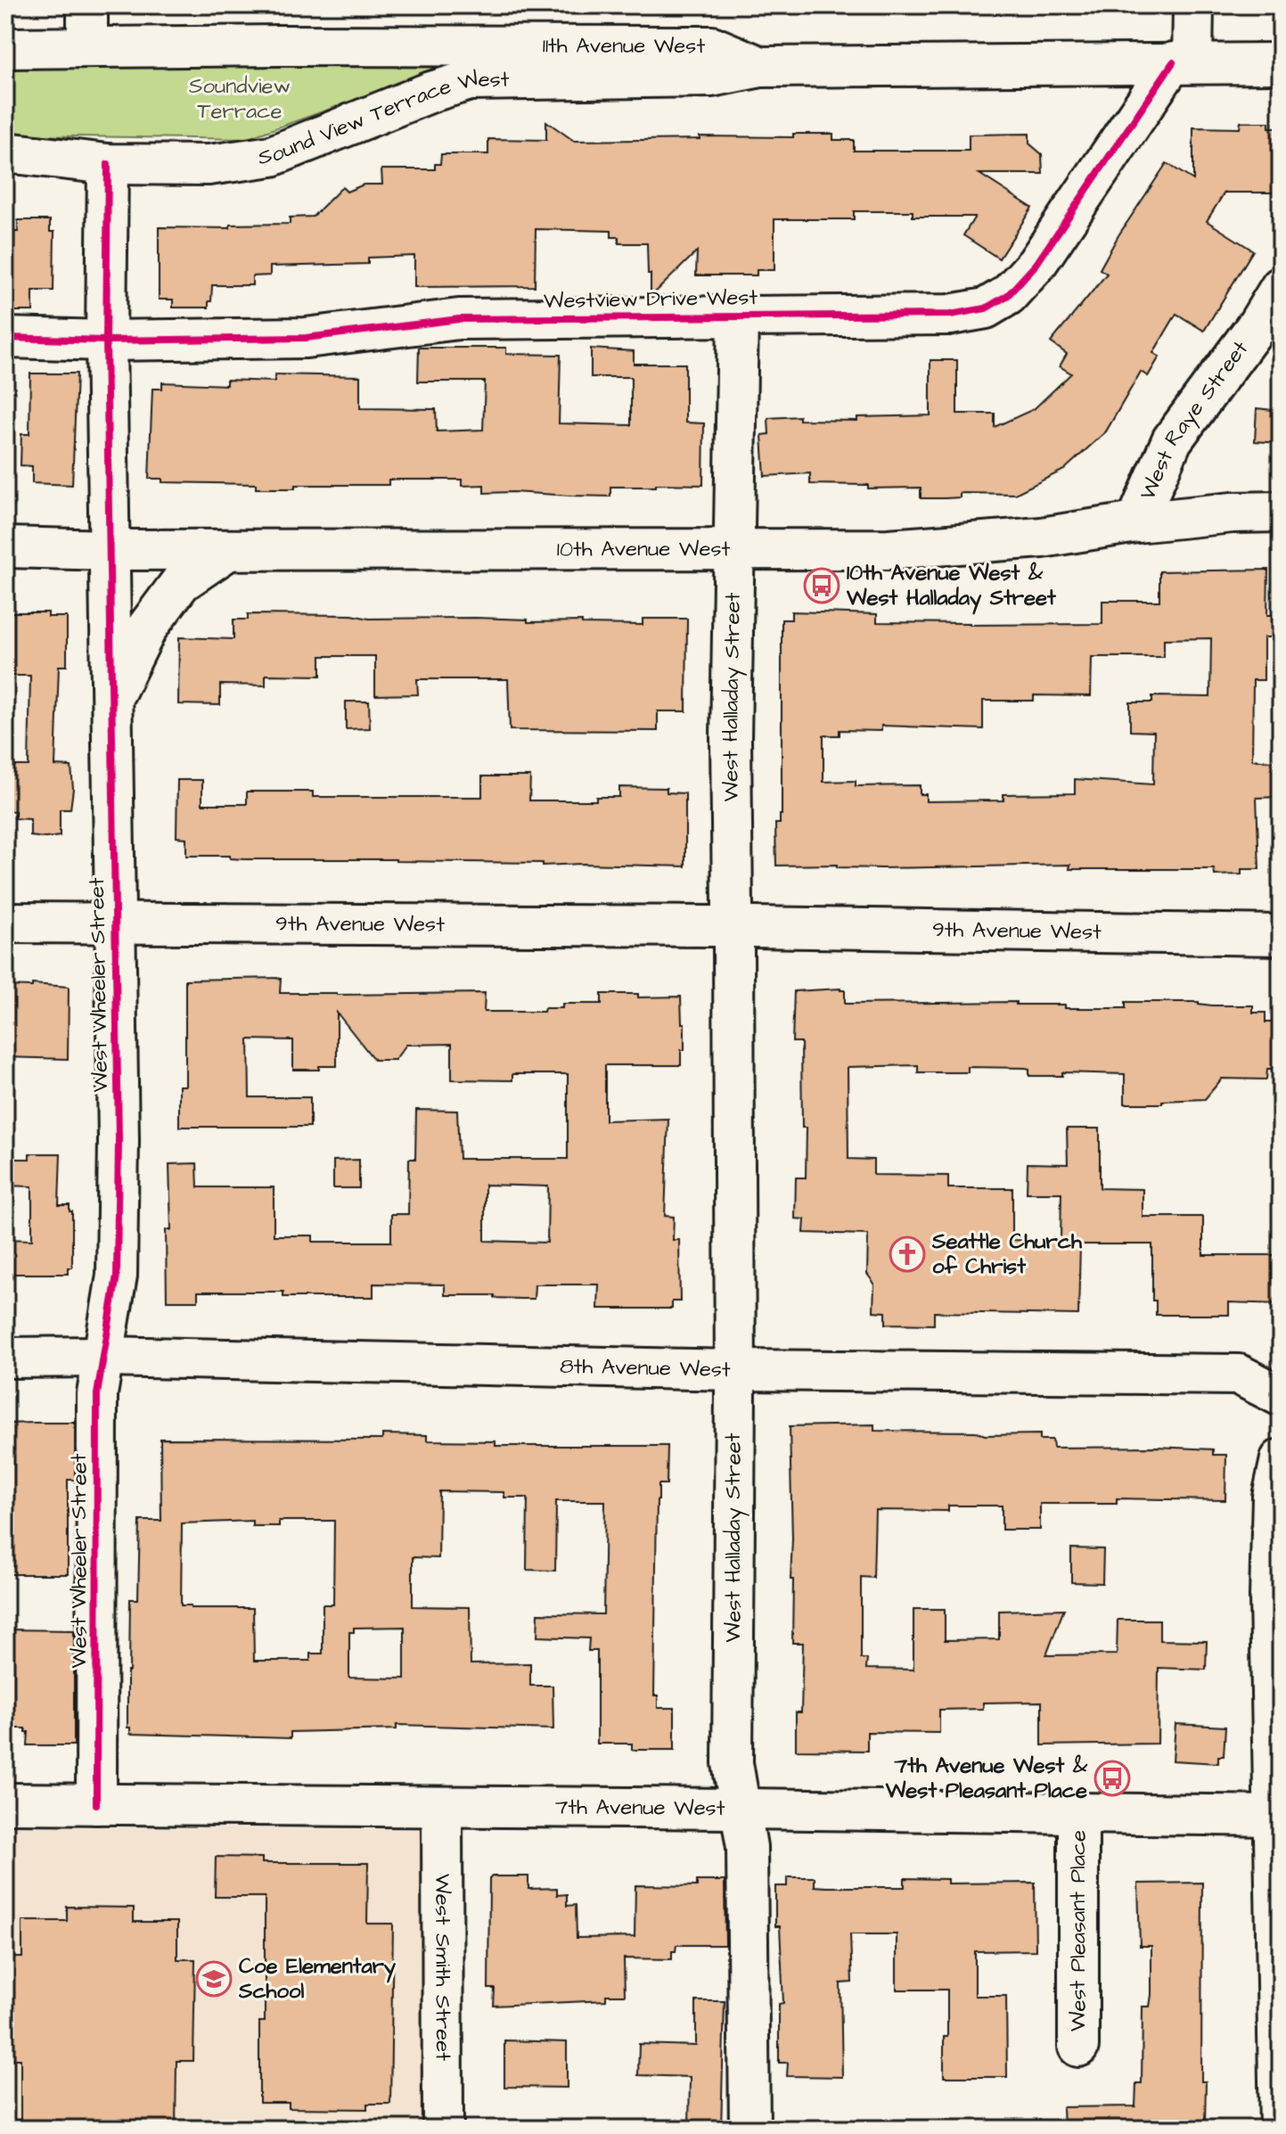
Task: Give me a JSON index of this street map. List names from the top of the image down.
{
  "streets": {
    "street": [
      "11th Avenue West",
      "Sound View Terrace West",
      "Westview Drive West",
      "West Raye Street",
      "10th Avenue West",
      "West Halladay Street",
      "9th Avenue West",
      "West Wheeler Street",
      "8th Avenue West",
      "7th Avenue West",
      "West Pleasant Place",
      "West Smith Street"
    ]
  },
  "crossings": [
    ["11th Avenue West", "Sound View Terrace West"],
    ["11th Avenue West", "Westview Drive West"],
    ["Sound View Terrace West", "West Wheeler Street"],
    ["Westview Drive West", "West Halladay Street"],
    ["Westview Drive West", "West Wheeler Street"],
    ["West Raye Street", "10th Avenue West"],
    ["10th Avenue West", "West Halladay Street"],
    ["10th Avenue West", "West Wheeler Street"],
    ["West Halladay Street", "9th Avenue West"],
    ["West Halladay Street", "8th Avenue West"],
    ["West Halladay Street", "7th Avenue West"],
    ["9th Avenue West", "West Wheeler Street"],
    ["West Wheeler Street", "8th Avenue West"],
    ["West Wheeler Street", "7th Avenue West"],
    ["7th Avenue West", "West Pleasant Place"],
    ["7th Avenue West", "West Smith Street"]
  ],
  "parks": ["Soundview Terrace"],
  "places": {
    "bus stop": ["10th Avenue West & West Halladay Street", "7th Avenue West & West Pleasant Place"],
    "church": ["Seattle Church of Christ"],
    "school or university": ["Coe Elementary School"]
  }
}
